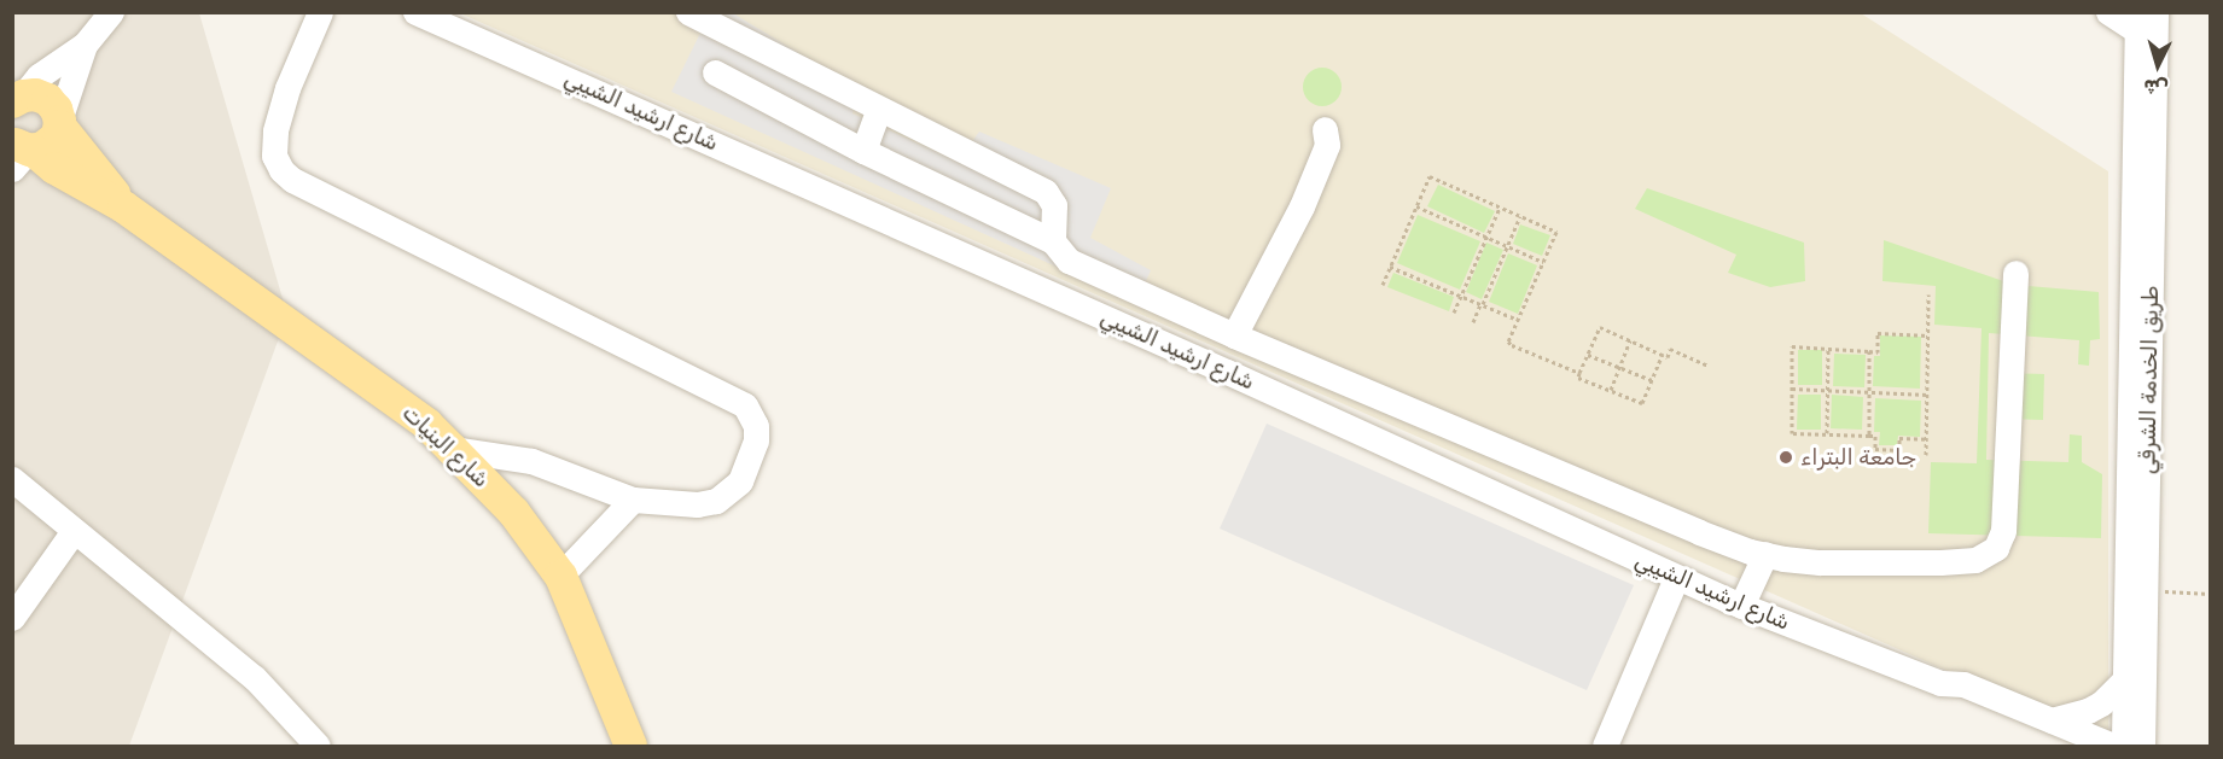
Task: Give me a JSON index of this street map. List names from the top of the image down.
{
  "streets": {
    "main road": ["شارع البنيات"],
    "street": ["شارع ارشيد الشيبي", "طريق الخدمة الشرقي"]
  },
  "places": ["جامعة البتراء"],
  "north": "bottom"
}
